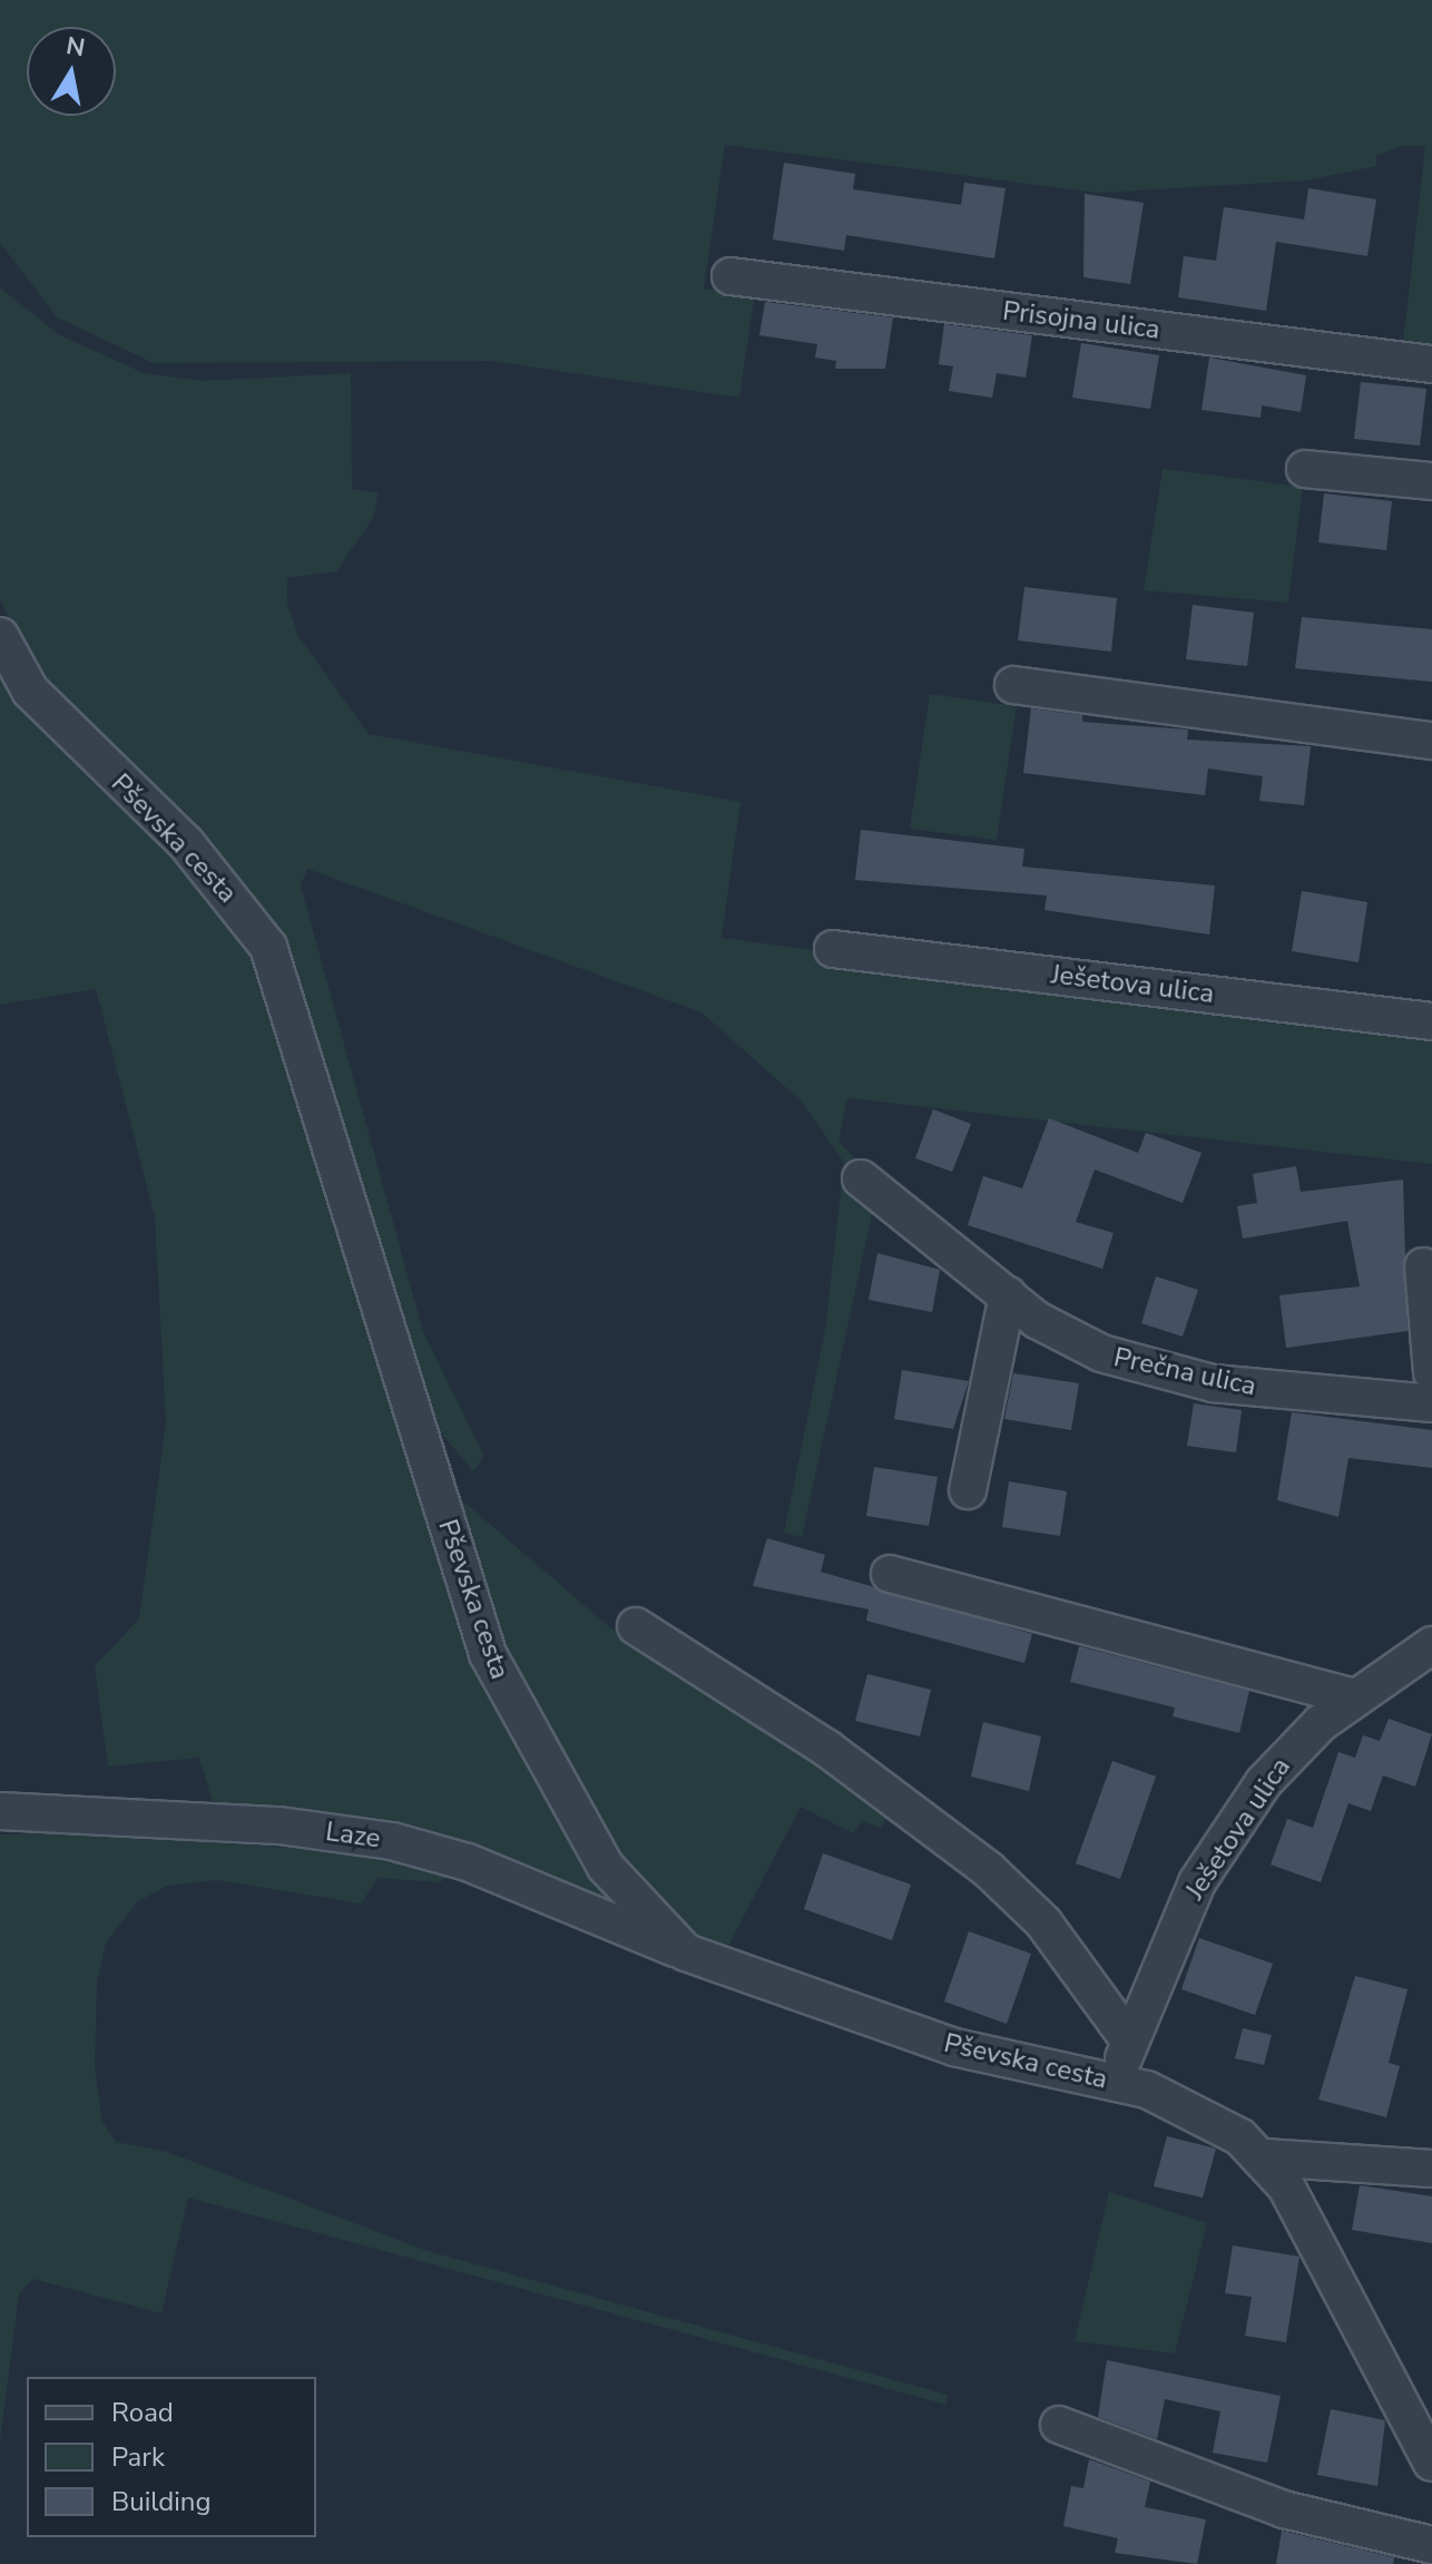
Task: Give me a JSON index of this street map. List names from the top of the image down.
{
  "streets": {
    "street": [
      "Prisojna ulica",
      "Pševska cesta",
      "Ješetova ulica",
      "Prečna ulica",
      "Laze"
    ]
  },
  "crossings": [
    ["Pševska cesta", "Ješetova ulica"],
    ["Pševska cesta", "Laze"]
  ],
  "legend": ["Road", "Park", "Building"],
  "north": "top"
}
